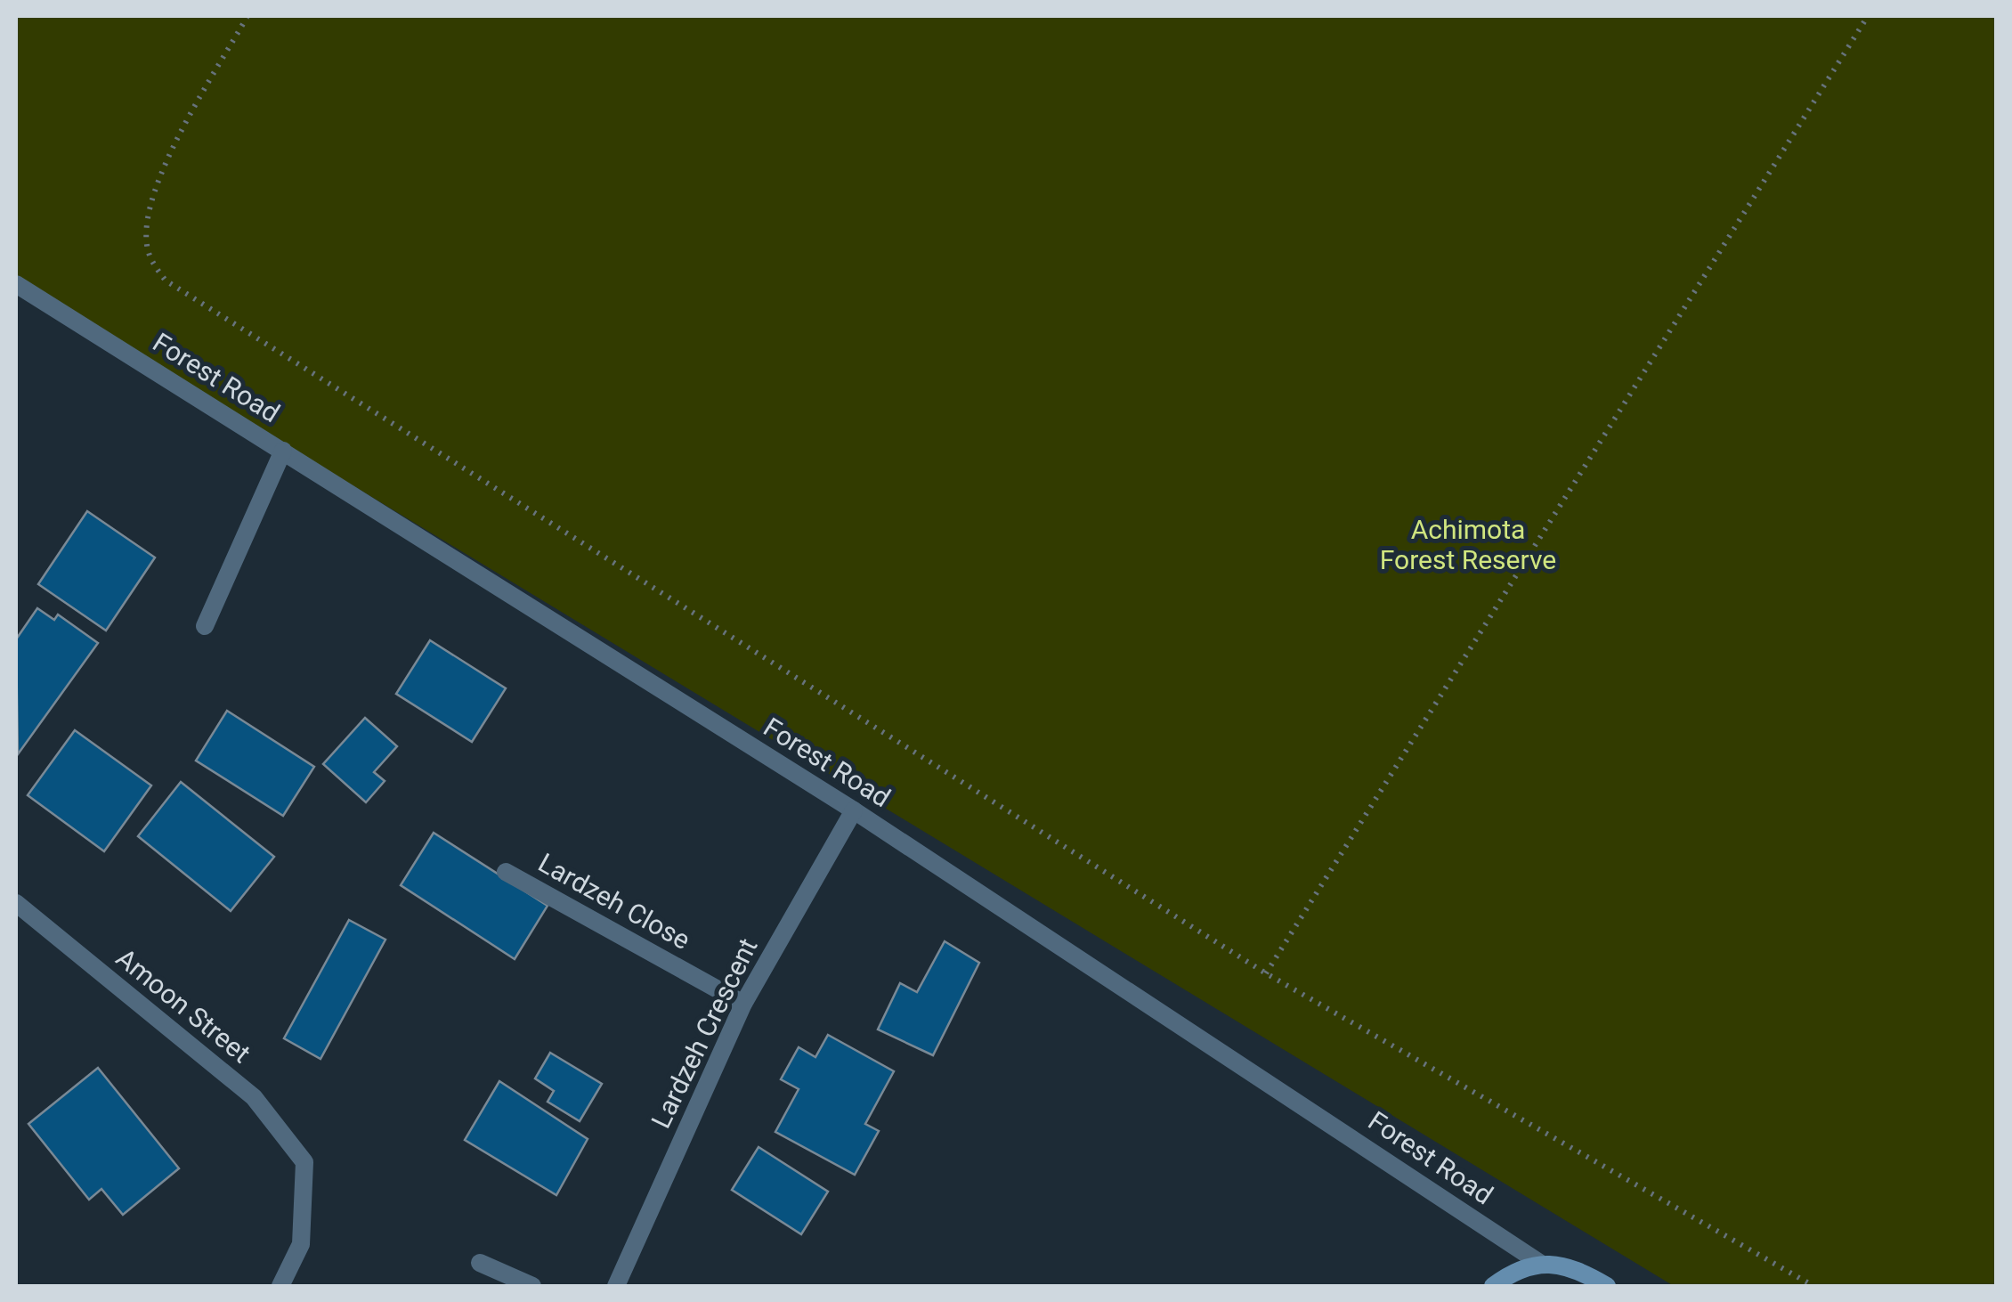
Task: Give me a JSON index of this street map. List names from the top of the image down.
{
  "streets": {
    "main road": ["Forest Road"],
    "street": ["Lardzeh Close", "Amoon Street", "Lardzeh Crescent"]
  },
  "crossings": [
    ["Forest Road", "Lardzeh Crescent"],
    ["Lardzeh Close", "Lardzeh Crescent"]
  ],
  "parks": ["Achimota Forest Reserve"]
}
